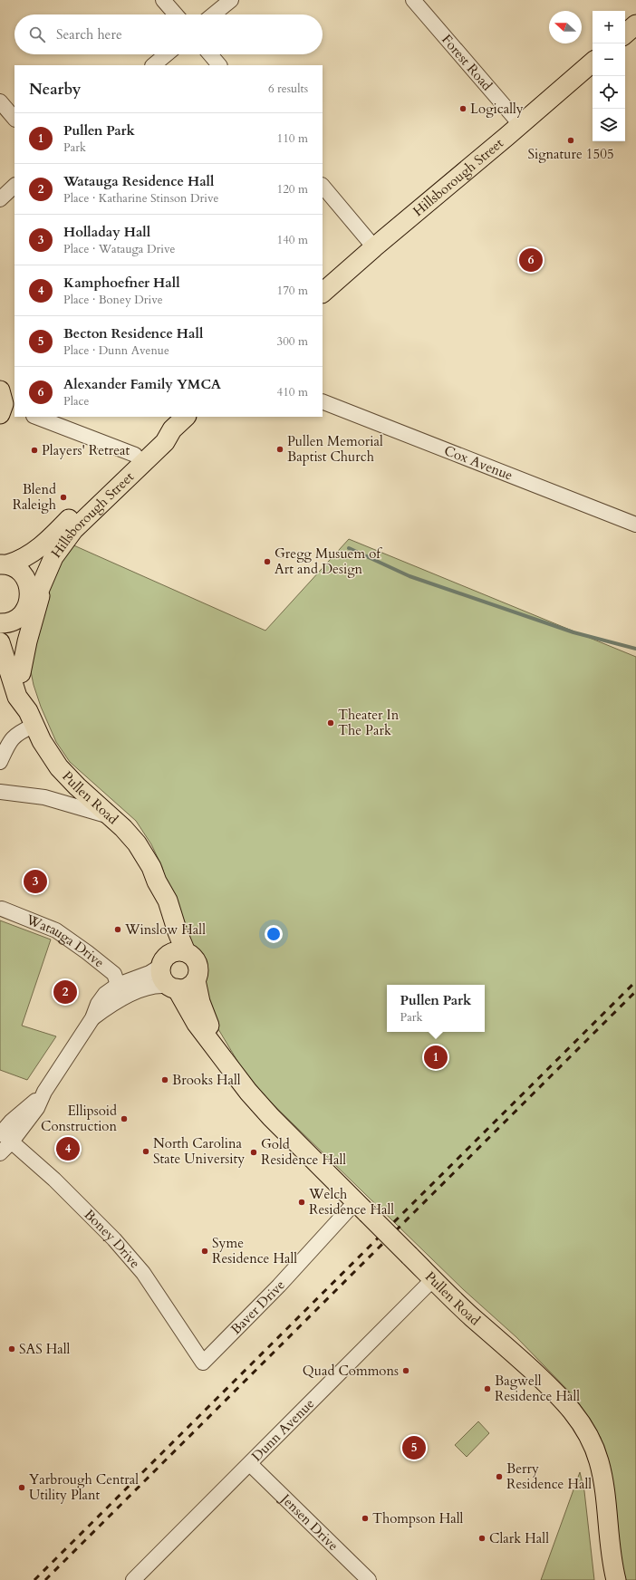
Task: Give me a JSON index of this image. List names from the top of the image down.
{
  "streets": {
    "main road": ["Hillsborough Street", "Pullen Road"],
    "street": [
      "Forest Road",
      "Cox Avenue",
      "Watauga Drive",
      "Boney Drive",
      "Baver Drive",
      "Dunn Avenue",
      "Jensen Drive"
    ]
  },
  "crossings": [
    ["Forest Road", "Hillsborough Street"],
    ["Hillsborough Street", "Pullen Road"],
    ["Pullen Road", "Baver Drive"],
    ["Pullen Road", "Dunn Avenue"],
    ["Boney Drive", "Baver Drive"],
    ["Dunn Avenue", "Jensen Drive"]
  ],
  "places": [
    "Logically",
    "Signature 1505",
    "Pullen Memorial Baptist Church",
    "Players' Retreat",
    "Blend Raleigh",
    "Gregg Musuem of Art and Design",
    "Theater In The Park",
    "Winslow Hall",
    "Brooks Hall",
    "Ellipsoid Construction",
    "North Carolina State University",
    "Gold Residence Hall",
    "Welch Residence Hall",
    "Syme Residence Hall",
    "SAS Hall",
    "Quad Commons",
    "Bagwell Residence Hall",
    "Berry Residence Hall",
    "Yarbrough Central Utility Plant",
    "Thompson Hall",
    "Clark Hall"
  ],
  "north": "left",
  "page": {
    "map_buttons": ["+", "−"],
    "search": "Search here",
    "heading": ["Nearby", "6 results"],
    "list": [
      {
        "mark": "1",
        "name": "Pullen Park",
        "note": "Park",
        "value": "110 m"
      },
      {
        "mark": "2",
        "name": "Watauga Residence Hall",
        "note": "Place · Katharine Stinson Drive",
        "value": "120 m"
      },
      {
        "mark": "3",
        "name": "Holladay Hall",
        "note": "Place · Watauga Drive",
        "value": "140 m"
      },
      {
        "mark": "4",
        "name": "Kamphoefner Hall",
        "note": "Place · Boney Drive",
        "value": "170 m"
      },
      {
        "mark": "5",
        "name": "Becton Residence Hall",
        "note": "Place · Dunn Avenue",
        "value": "300 m"
      },
      {
        "mark": "6",
        "name": "Alexander Family YMCA",
        "note": "Place",
        "value": "410 m"
      }
    ],
    "pins": [
      "6",
      "3",
      "2",
      "1",
      "4",
      "5"
    ],
    "popup": ["Pullen Park", "Park"]
  }
}
